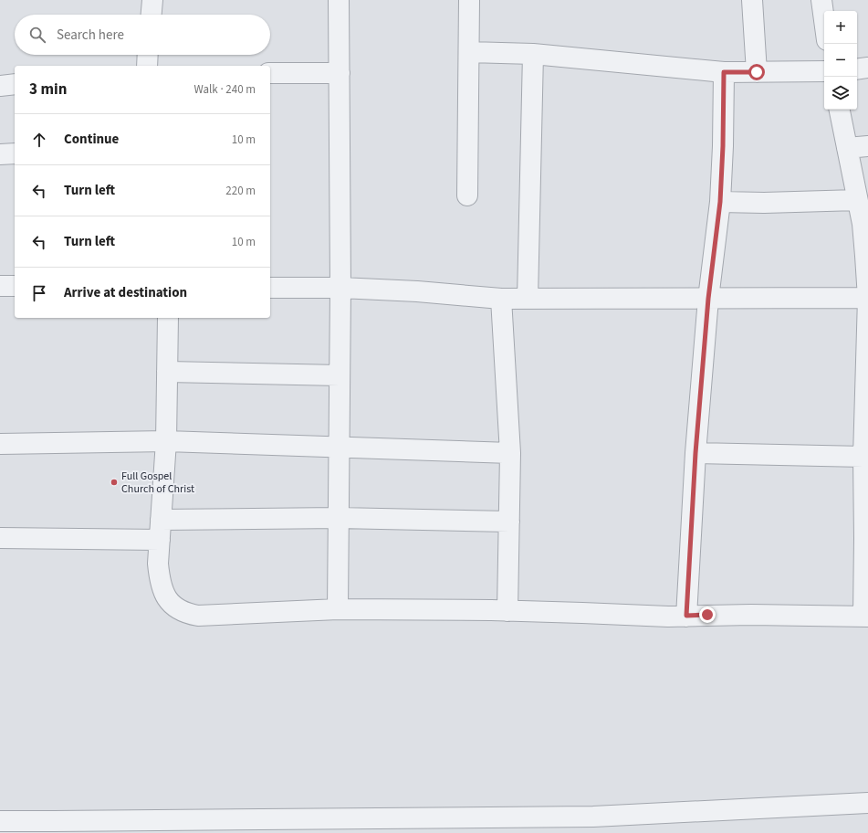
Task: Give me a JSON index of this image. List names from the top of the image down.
{
  "places": ["Full Gospel Church of Christ"],
  "page": {
    "map_buttons": ["+", "−"],
    "search": "Search here",
    "heading": ["3 min", "Walk · 240 m"],
    "list": [
      ["Continue", "10 m"],
      ["Turn left", "220 m"],
      ["Turn left", "10 m"],
      "Arrive at destination"
    ]
  }
}
